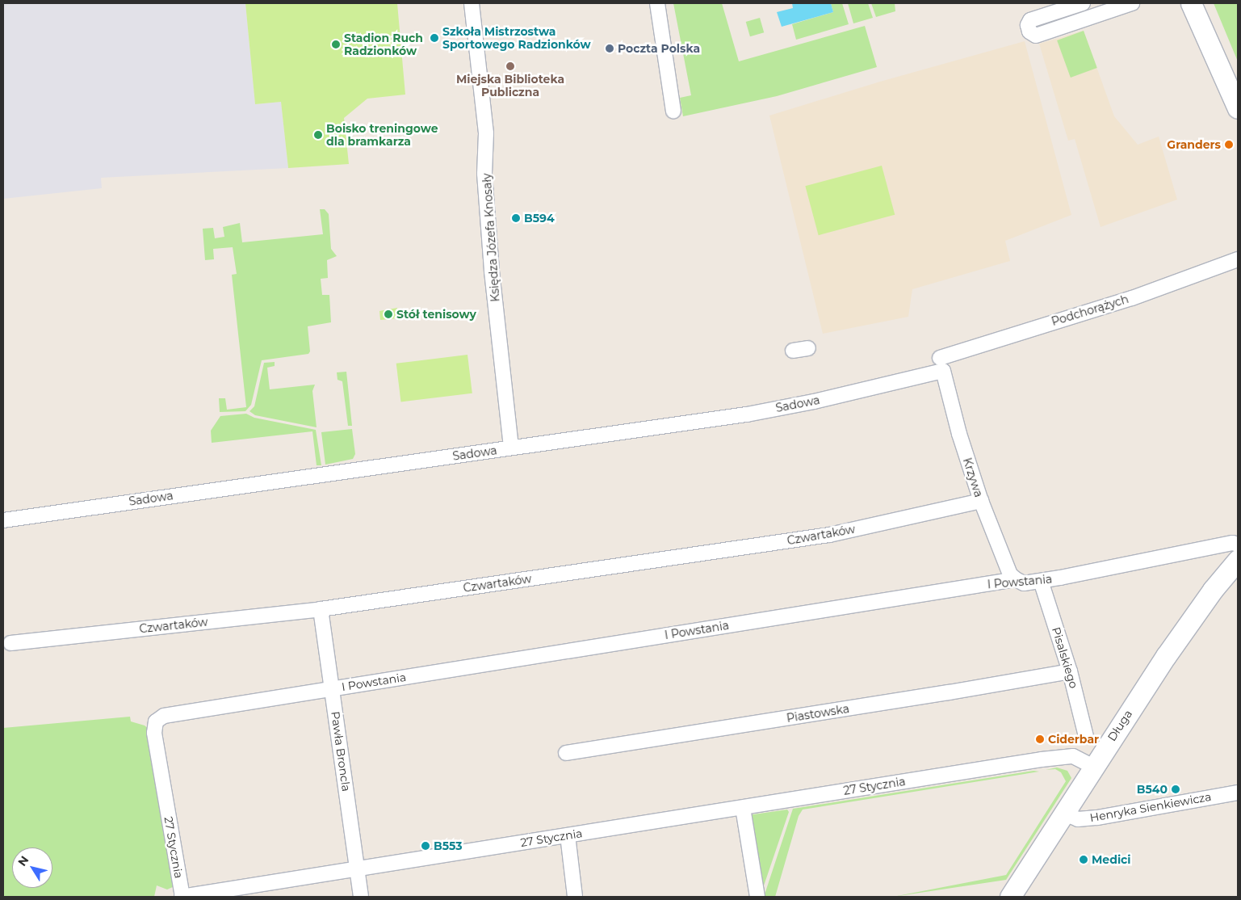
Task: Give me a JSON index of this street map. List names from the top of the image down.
{
  "streets": {
    "street": [
      "Księdza Józefa Knosały",
      "Podchorążych",
      "Sadowa",
      "Krzywa",
      "Czwartaków",
      "I Powstania",
      "Pisalskiego",
      "Piastowska",
      "Długa",
      "Pawła Broncla",
      "27 Stycznia",
      "Henryka Sienkiewicza"
    ]
  },
  "crossings": [
    ["Księdza Józefa Knosały", "Sadowa"],
    ["Podchorążych", "Sadowa"],
    ["Podchorążych", "Krzywa"],
    ["Sadowa", "Krzywa"],
    ["Krzywa", "Czwartaków"],
    ["Krzywa", "I Powstania"],
    ["Czwartaków", "Pawła Broncla"],
    ["I Powstania", "Pisalskiego"],
    ["I Powstania", "Pawła Broncla"],
    ["I Powstania", "27 Stycznia"],
    ["Pisalskiego", "Piastowska"],
    ["Długa", "27 Stycznia"],
    ["Długa", "Henryka Sienkiewicza"],
    ["Pawła Broncla", "27 Stycznia"]
  ],
  "places": [
    "Szkoła Mistrzostwa Sportowego Radzionków",
    "Stadion Ruch Radzionków",
    "Poczta Polska",
    "Miejska Biblioteka Publiczna",
    "Boisko treningowe dla bramkarza",
    "Granders",
    "B594",
    "Stół tenisowy",
    "Ciderbar",
    "B540",
    "B553",
    "Medici"
  ],
  "north": "top left"
}
